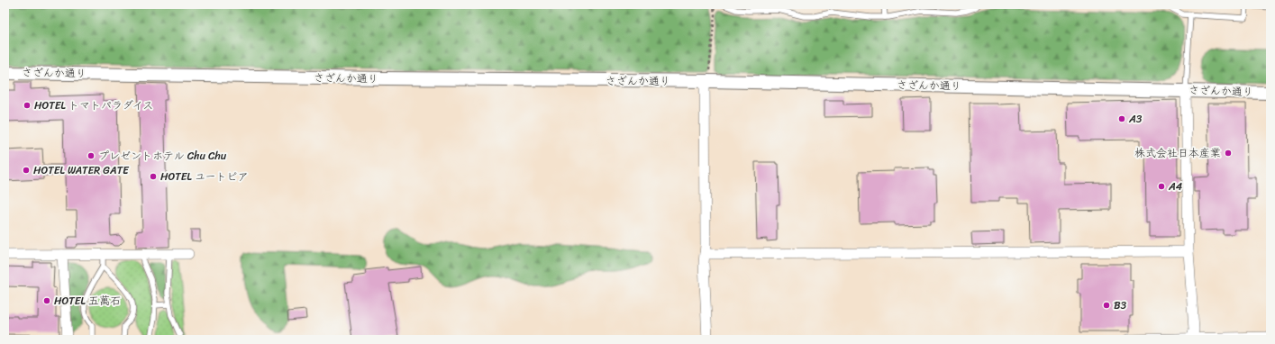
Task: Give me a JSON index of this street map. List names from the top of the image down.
{
  "streets": {
    "street": ["さざんか通り"]
  },
  "places": [
    "HOTEL トマトパラダイス",
    "A3",
    "株式会社日本産業",
    "プレゼントホテル Chu Chu",
    "HOTEL WATER GATE",
    "HOTEL ユートピア",
    "A4",
    "HOTEL 五萬石",
    "B3"
  ]
}
